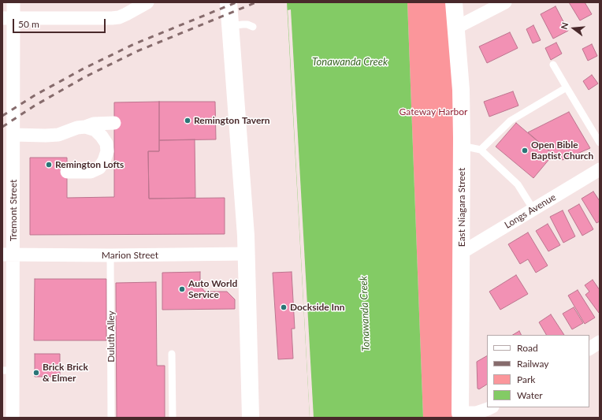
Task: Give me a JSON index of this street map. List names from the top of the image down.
{
  "streets": {
    "street": [
      "East Niagara Street",
      "Tremont Street",
      "Longs Avenue",
      "Marion Street"
    ],
    "lane": ["Duluth Alley"]
  },
  "crossings": [
    ["East Niagara Street", "Longs Avenue"],
    ["Tremont Street", "Marion Street"],
    ["Marion Street", "Duluth Alley"]
  ],
  "water": ["Tonawanda Creek"],
  "parks": ["Gateway Harbor"],
  "places": [
    "Remington Tavern",
    "Open Bible Baptist Church",
    "Remington Lofts",
    "Auto World Service",
    "Dockside Inn",
    "Brick Brick & Elmer"
  ],
  "legend": [
    "Road",
    "Railway",
    "Park",
    "Water"
  ],
  "scale_bar": "50 m",
  "north": "left"
}
